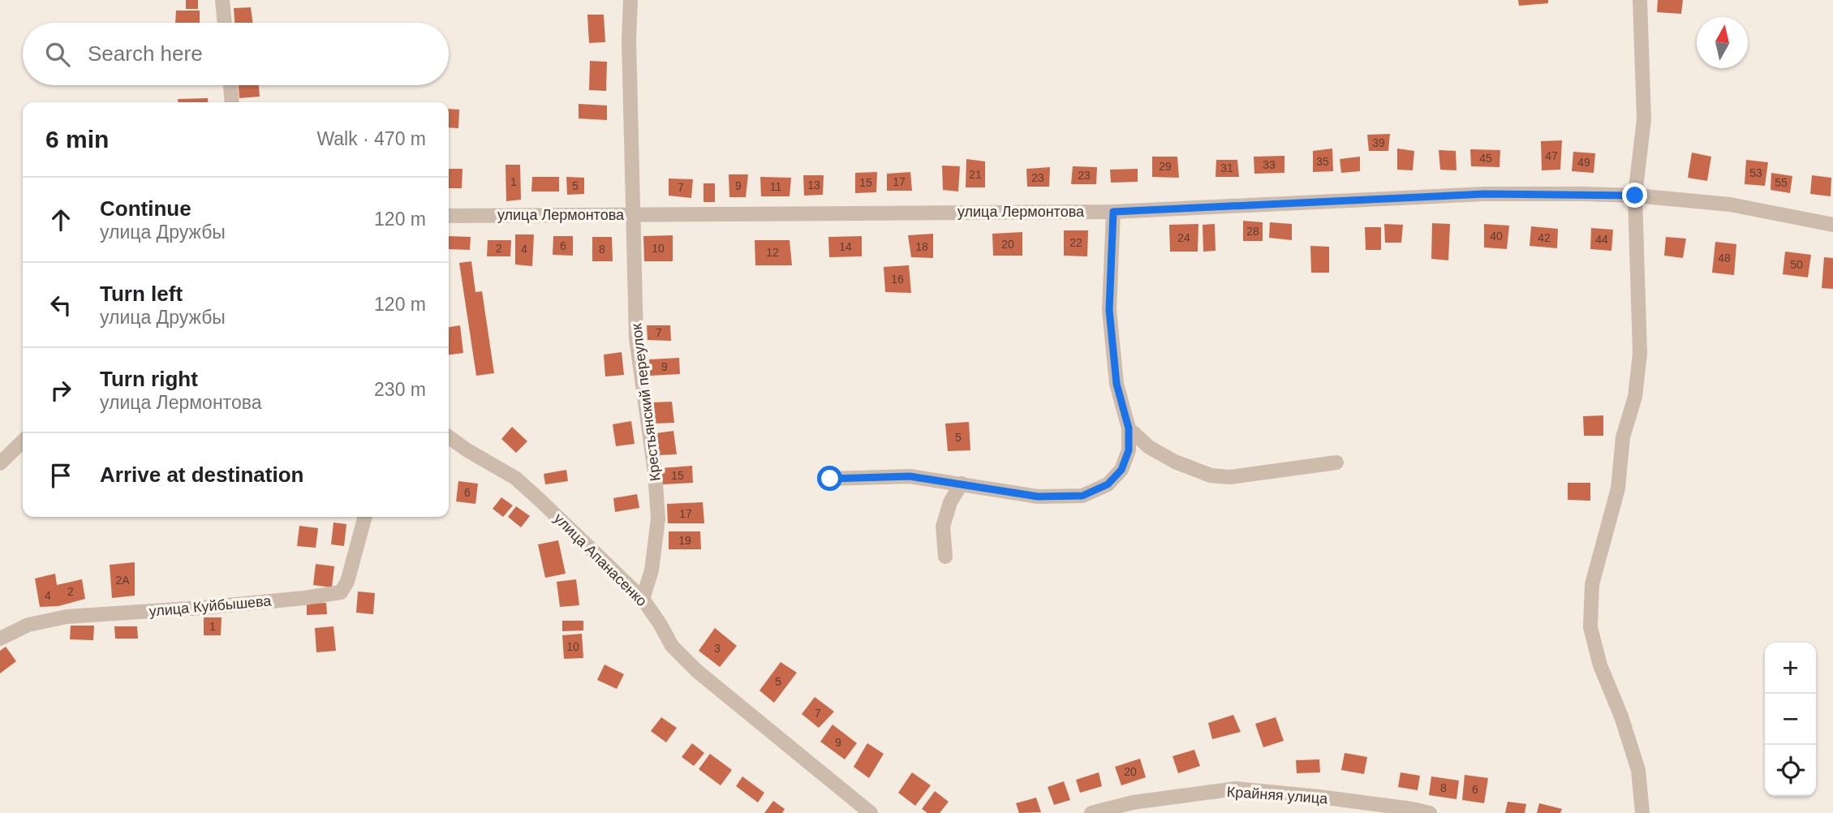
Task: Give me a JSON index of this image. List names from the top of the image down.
{
  "streets": {
    "street": [
      "улица Лермонтова",
      "Крестьянский переулок",
      "улица Апанасенко",
      "улица Куйбышева",
      "Крайняя улица"
    ]
  },
  "crossings": [
    ["улица Лермонтова", "Крестьянский переулок"],
    ["Крестьянский переулок", "улица Апанасенко"]
  ],
  "house_numbers": [
    "39",
    "47",
    "45",
    "35",
    "49",
    "33",
    "29",
    "31",
    "53",
    "21",
    "23",
    "23",
    "1",
    "17",
    "15",
    "55",
    "13",
    "5",
    "9",
    "11",
    "7",
    "28",
    "40",
    "24",
    "42",
    "44",
    "22",
    "20",
    "6",
    "14",
    "18",
    "2",
    "10",
    "4",
    "8",
    "12",
    "48",
    "50",
    "16",
    "7",
    "9",
    "5",
    "15",
    "6",
    "17",
    "19",
    "2А",
    "2",
    "4",
    "1",
    "10",
    "3",
    "5",
    "7",
    "9",
    "20",
    "8",
    "6"
  ],
  "north": "top",
  "page": {
    "search": "Search here",
    "heading": ["6 min", "Walk · 470 m"],
    "list": [
      ["Continue", "улица Дружбы", "120 m"],
      ["Turn left", "улица Дружбы", "120 m"],
      ["Turn right", "улица Лермонтова", "230 m"],
      "Arrive at destination"
    ],
    "map_buttons": ["+", "−"]
  }
}
